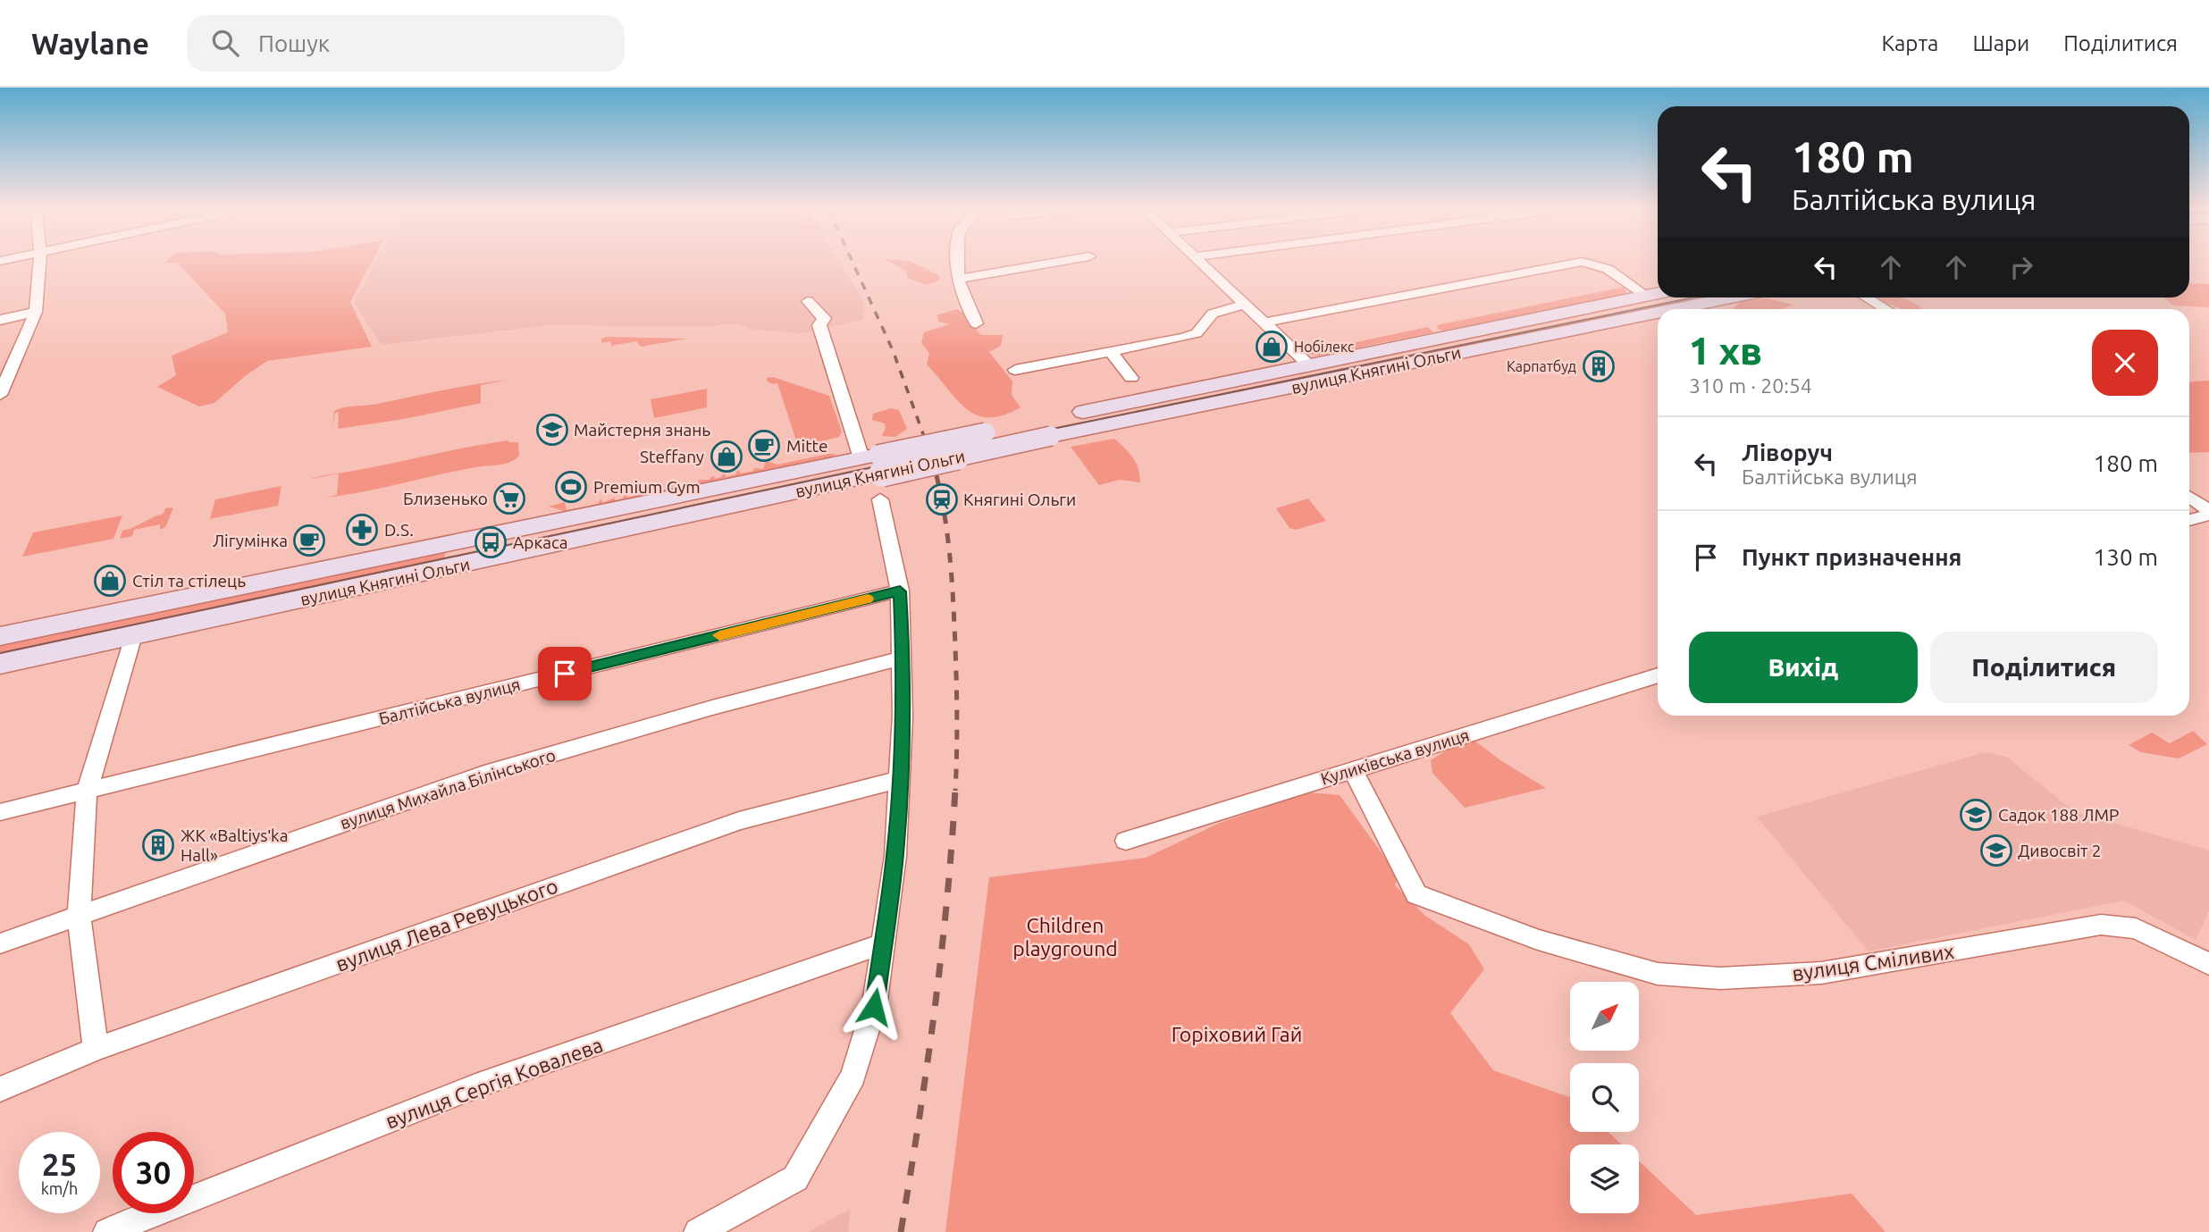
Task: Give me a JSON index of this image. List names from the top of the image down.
{
  "streets": {
    "main road": ["вулиця Княгині Ольги"],
    "street": [
      "Балтійська вулиця",
      "Куликівська вулиця",
      "вулиця Михайла Білінського",
      "вулиця Лева Ревуцького",
      "вулиця Сміливих",
      "вулиця Сергія Ковалева"
    ]
  },
  "crossings": [
    ["Куликівська вулиця", "вулиця Сміливих"]
  ],
  "parks": ["Children playground", "Горіховий Гай"],
  "places": {
    "shop": ["Нобілекс", "Steffany", "Стіл та стілець"],
    "building": ["Карпатбуд", "ЖК «Baltiysʹka Hall»"],
    "school or university": ["Майстерня знань", "Садок 188 ЛМР", "Дивосвіт 2"],
    "cafe": ["Mitte", "Лігумінка"],
    "sports": ["Premium Gym"],
    "supermarket": ["Близенько"],
    "station": ["Княгині Ольги"],
    "pharmacy": ["D.S."],
    "bus stop": ["Аркаса"]
  },
  "north": "top right",
  "page": {
    "header": "Waylane",
    "search": "Пошук",
    "nav": ["Карта", "Шари", "Поділитися"],
    "turn": ["180 m", "Балтійська вулиця"],
    "heading": ["1 хв", "310 m · 20:54"],
    "list": [
      {
        "name": "Ліворуч",
        "note": "Балтійська вулиця",
        "value": "180 m"
      },
      {
        "name": "Пункт призначення",
        "value": "130 m"
      }
    ],
    "buttons": ["Вихід", "Поділитися"],
    "speed": "25 km/h",
    "limit": "30"
  }
}
